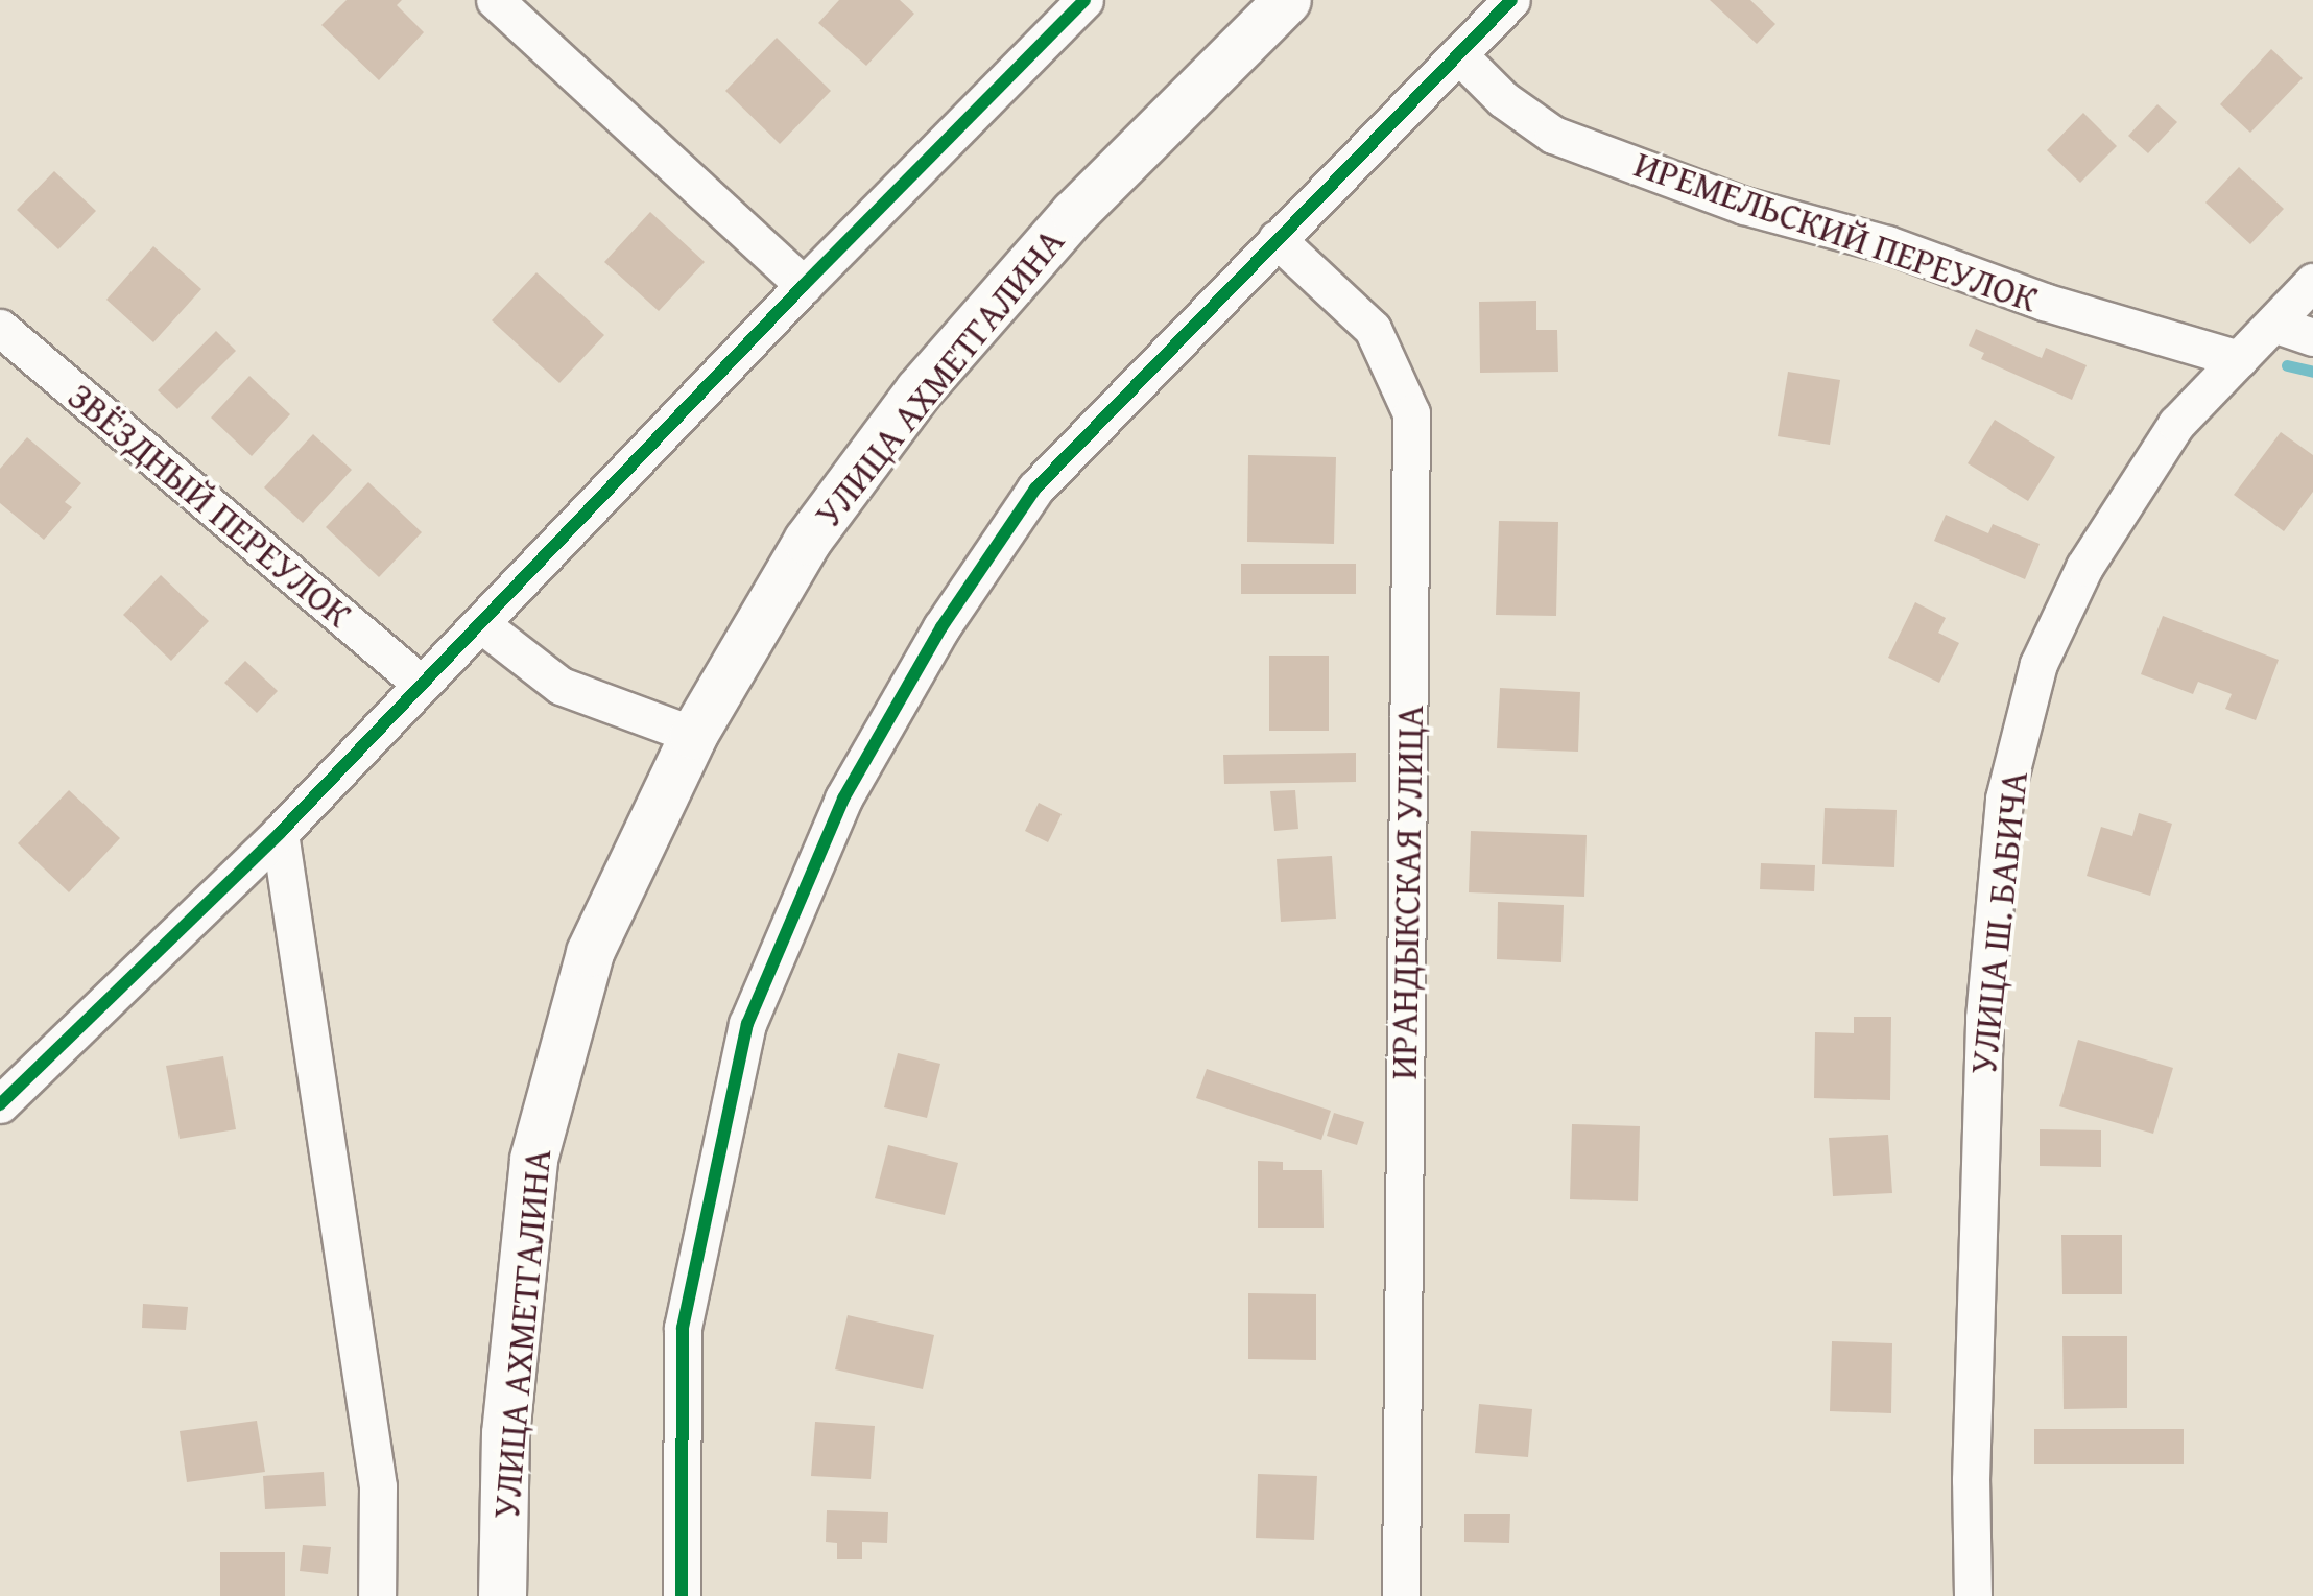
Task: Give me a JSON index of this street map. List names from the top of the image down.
{
  "streets": {
    "main road": ["УЛИЦА АХМЕТГАЛИНА"],
    "street": [
      "ИРЕМЕЛЬСКИЙ ПЕРЕУЛОК",
      "ЗВЁЗДНЫЙ ПЕРЕУЛОК",
      "ИРАНДЫКСКАЯ УЛИЦА",
      "УЛИЦА Ш. БАБИЧА"
    ]
  },
  "crossings": [
    ["ИРЕМЕЛЬСКИЙ ПЕРЕУЛОК", "УЛИЦА Ш. БАБИЧА"]
  ]
}
